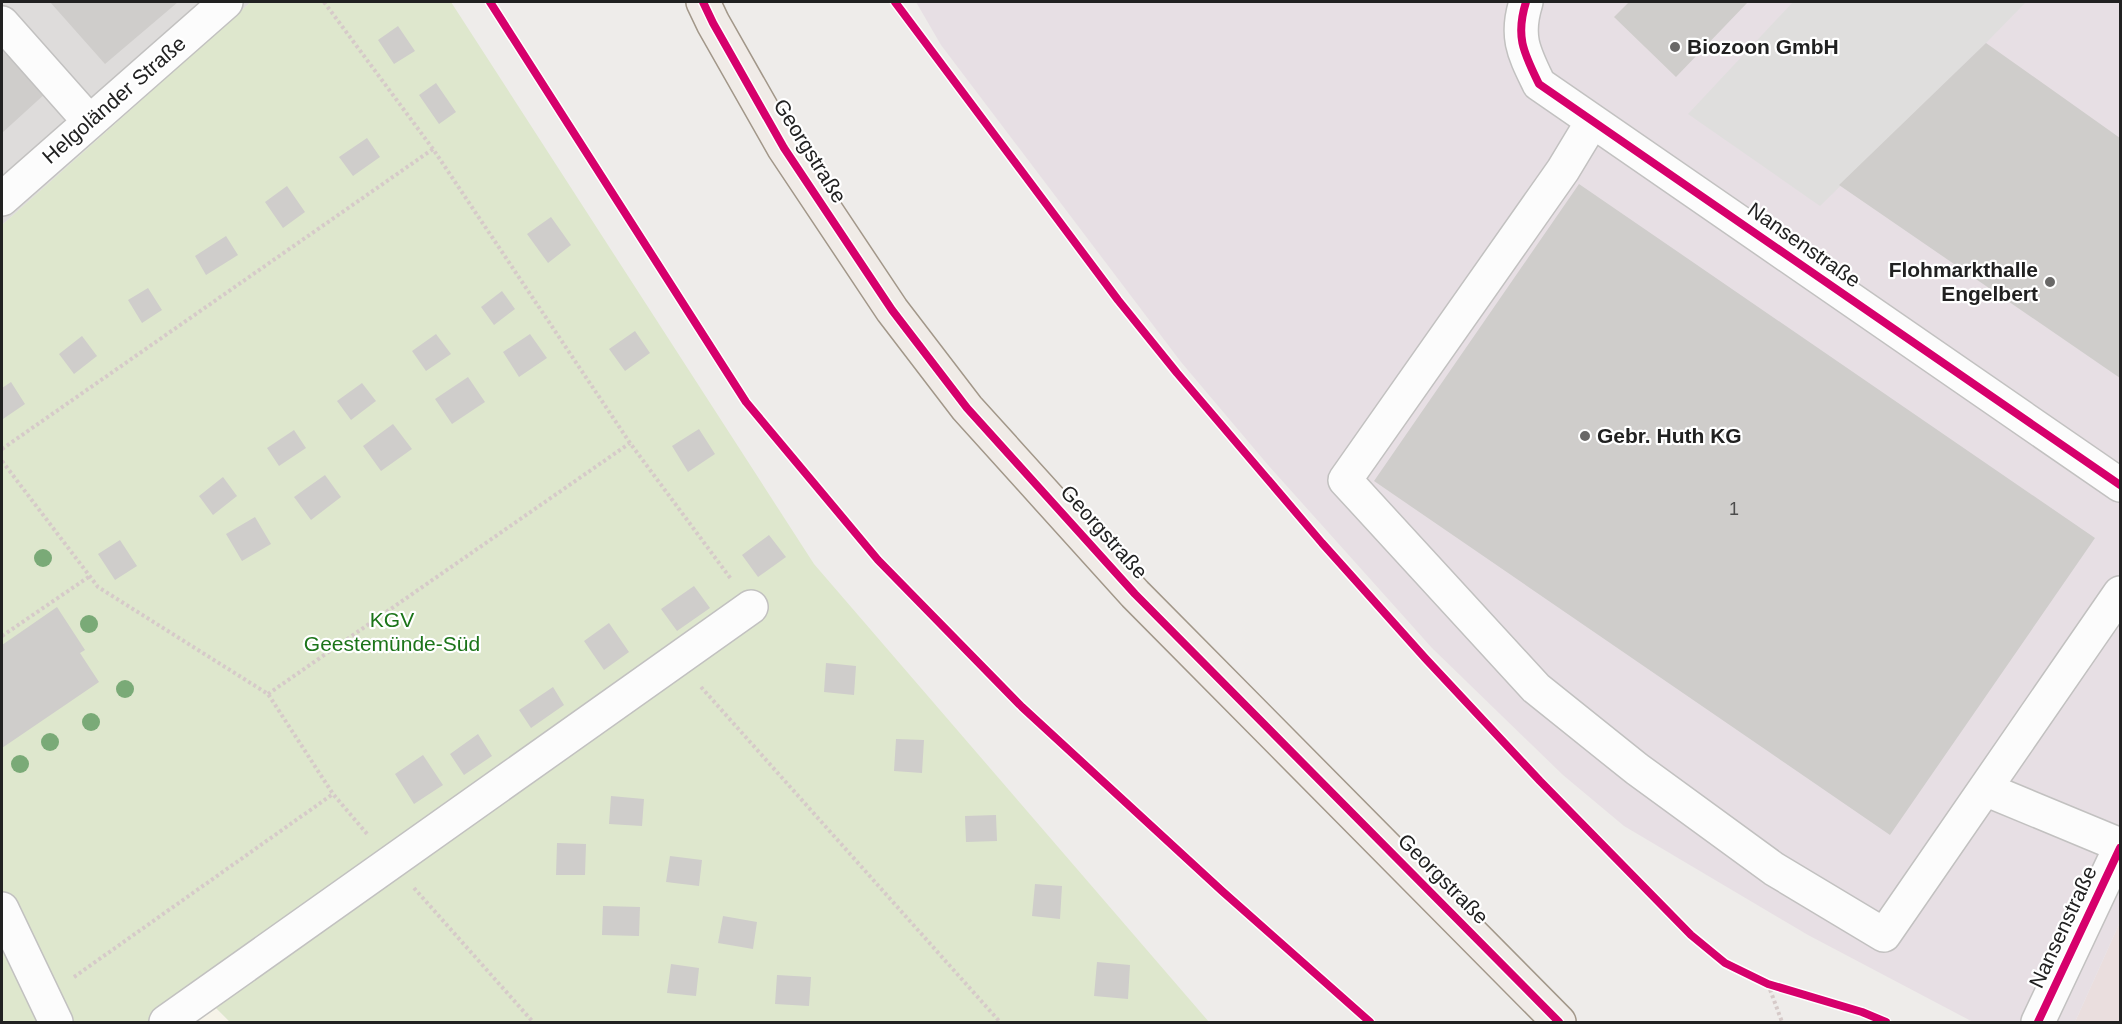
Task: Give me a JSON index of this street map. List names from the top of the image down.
{
  "streets": {
    "main road": ["Georgstraße"],
    "street": ["Helgoländer Straße", "Nansenstraße"]
  },
  "parks": ["KGV Geestemünde-Süd"],
  "places": ["Biozoon GmbH", "Flohmarkthalle Engelbert", "Gebr. Huth KG"],
  "house_numbers": ["1"]
}
